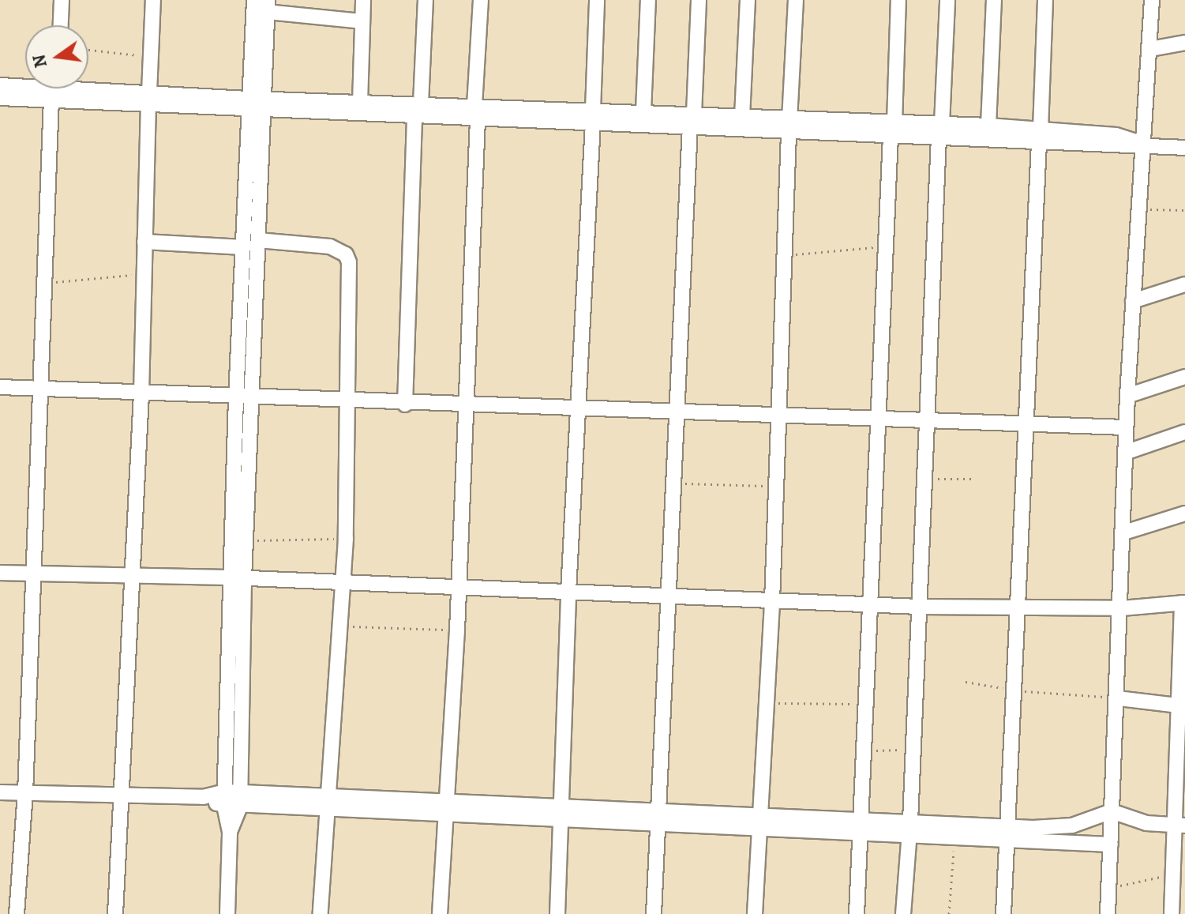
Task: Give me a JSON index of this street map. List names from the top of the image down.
{
  "north": "left"
}
